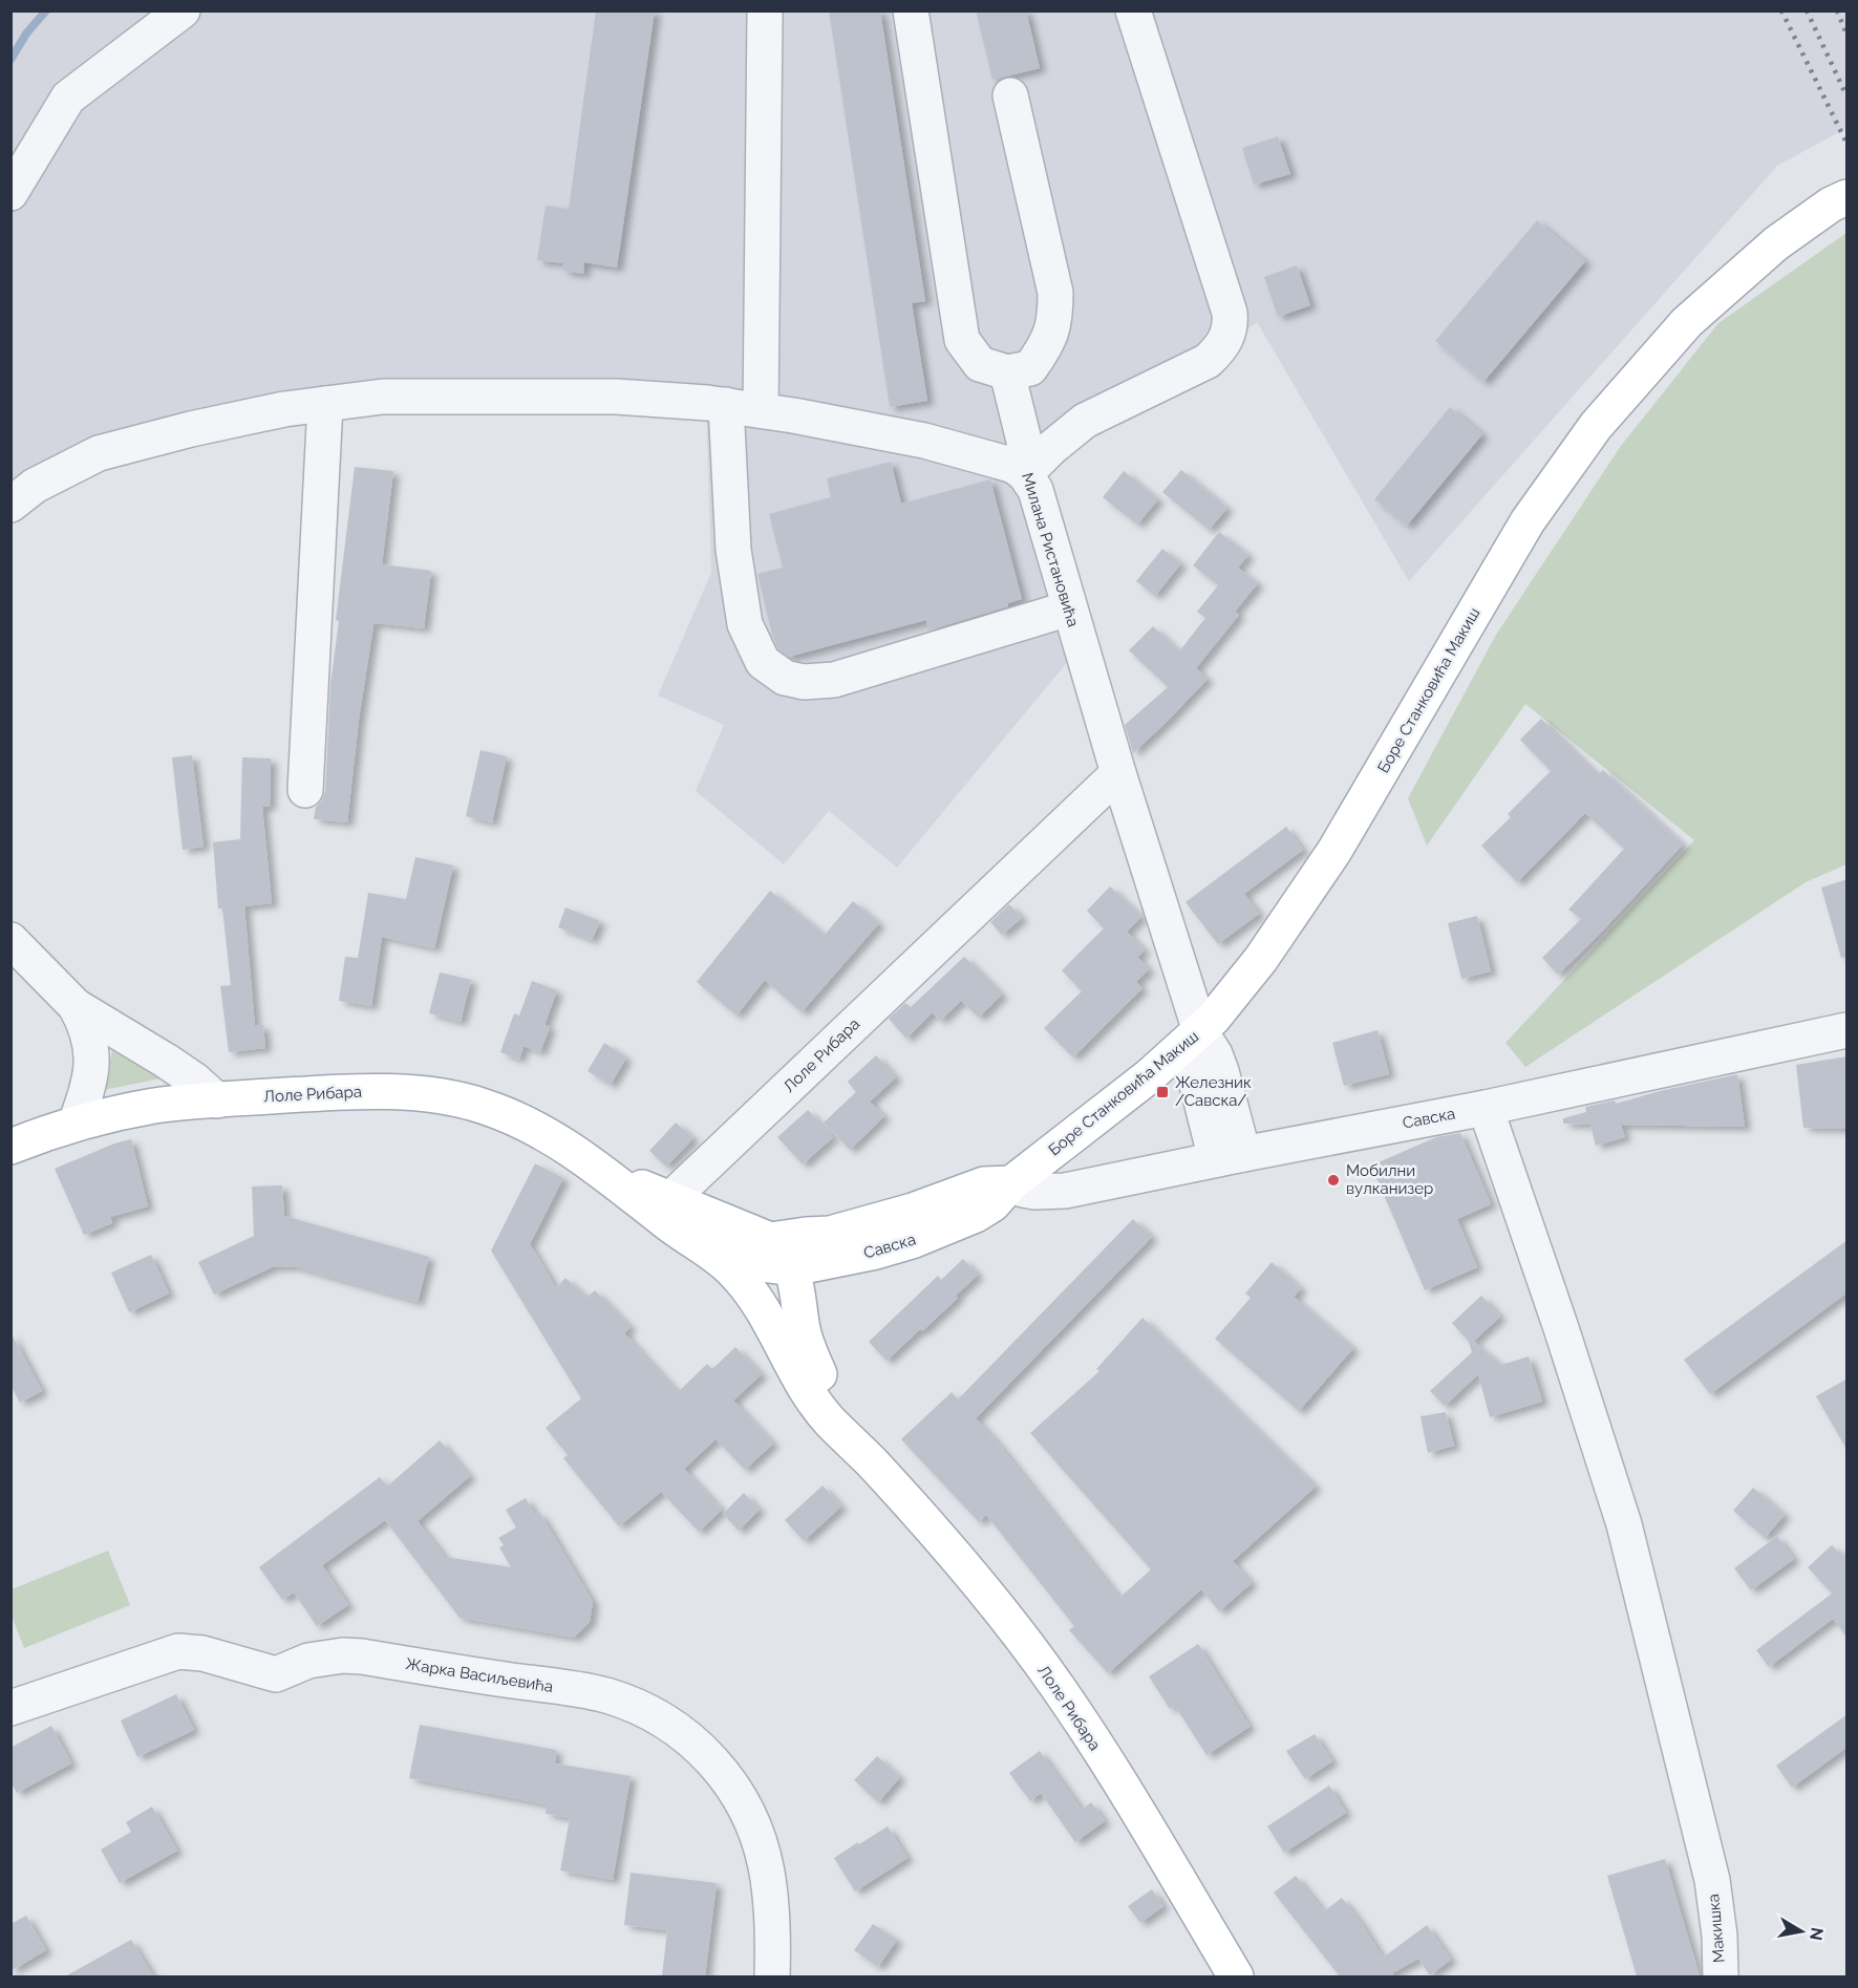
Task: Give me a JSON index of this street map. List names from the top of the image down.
{
  "streets": {
    "main road": ["Боре Станковића Макиш", "Лоле Рибара", "Савска"],
    "street": ["Милана Ристановића", "Жарка Васиљевића", "Макишка"]
  },
  "crossings": [
    ["Милана Ристановића", "Боре Станковића Макиш"],
    ["Милана Ристановића", "Лоле Рибара"],
    ["Милана Ристановића", "Савска"],
    ["Боре Станковића Макиш", "Савска"],
    ["Лоле Рибара", "Савска"],
    ["Савска", "Макишка"]
  ],
  "places": {
    "transit": ["Железник /Савска/"],
    "other": ["Мобилни вулканизер"]
  },
  "north": "right"
}
